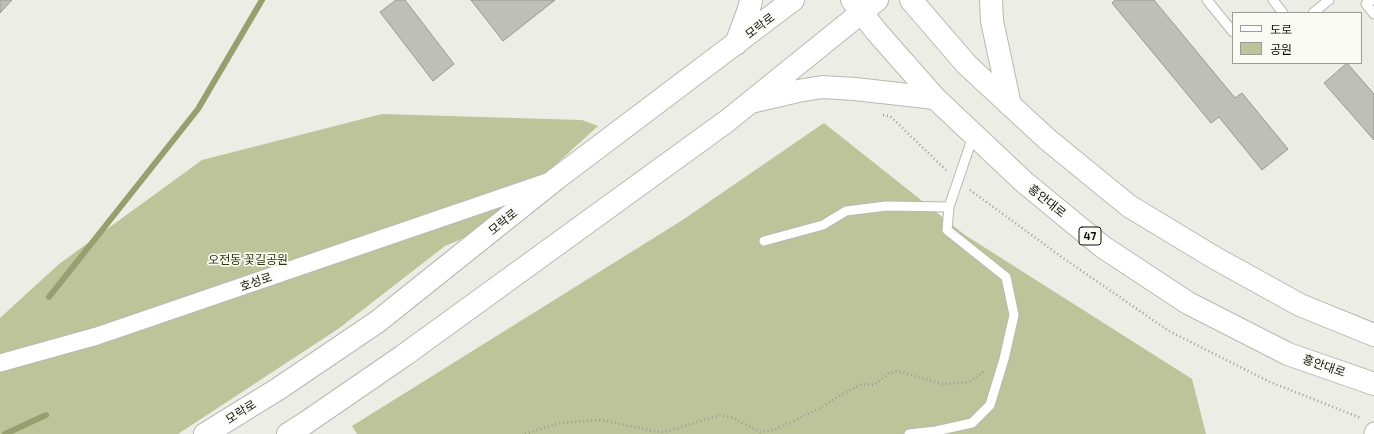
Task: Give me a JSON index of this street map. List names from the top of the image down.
{
  "streets": {
    "street": [
      "모락로",
      "흥안대로",
      "47",
      "호성로"
    ]
  },
  "crossings": [
    ["모락로", "호성로"]
  ],
  "parks": ["오전동 꽃길공원"],
  "legend": ["도로", "공원"]
}
